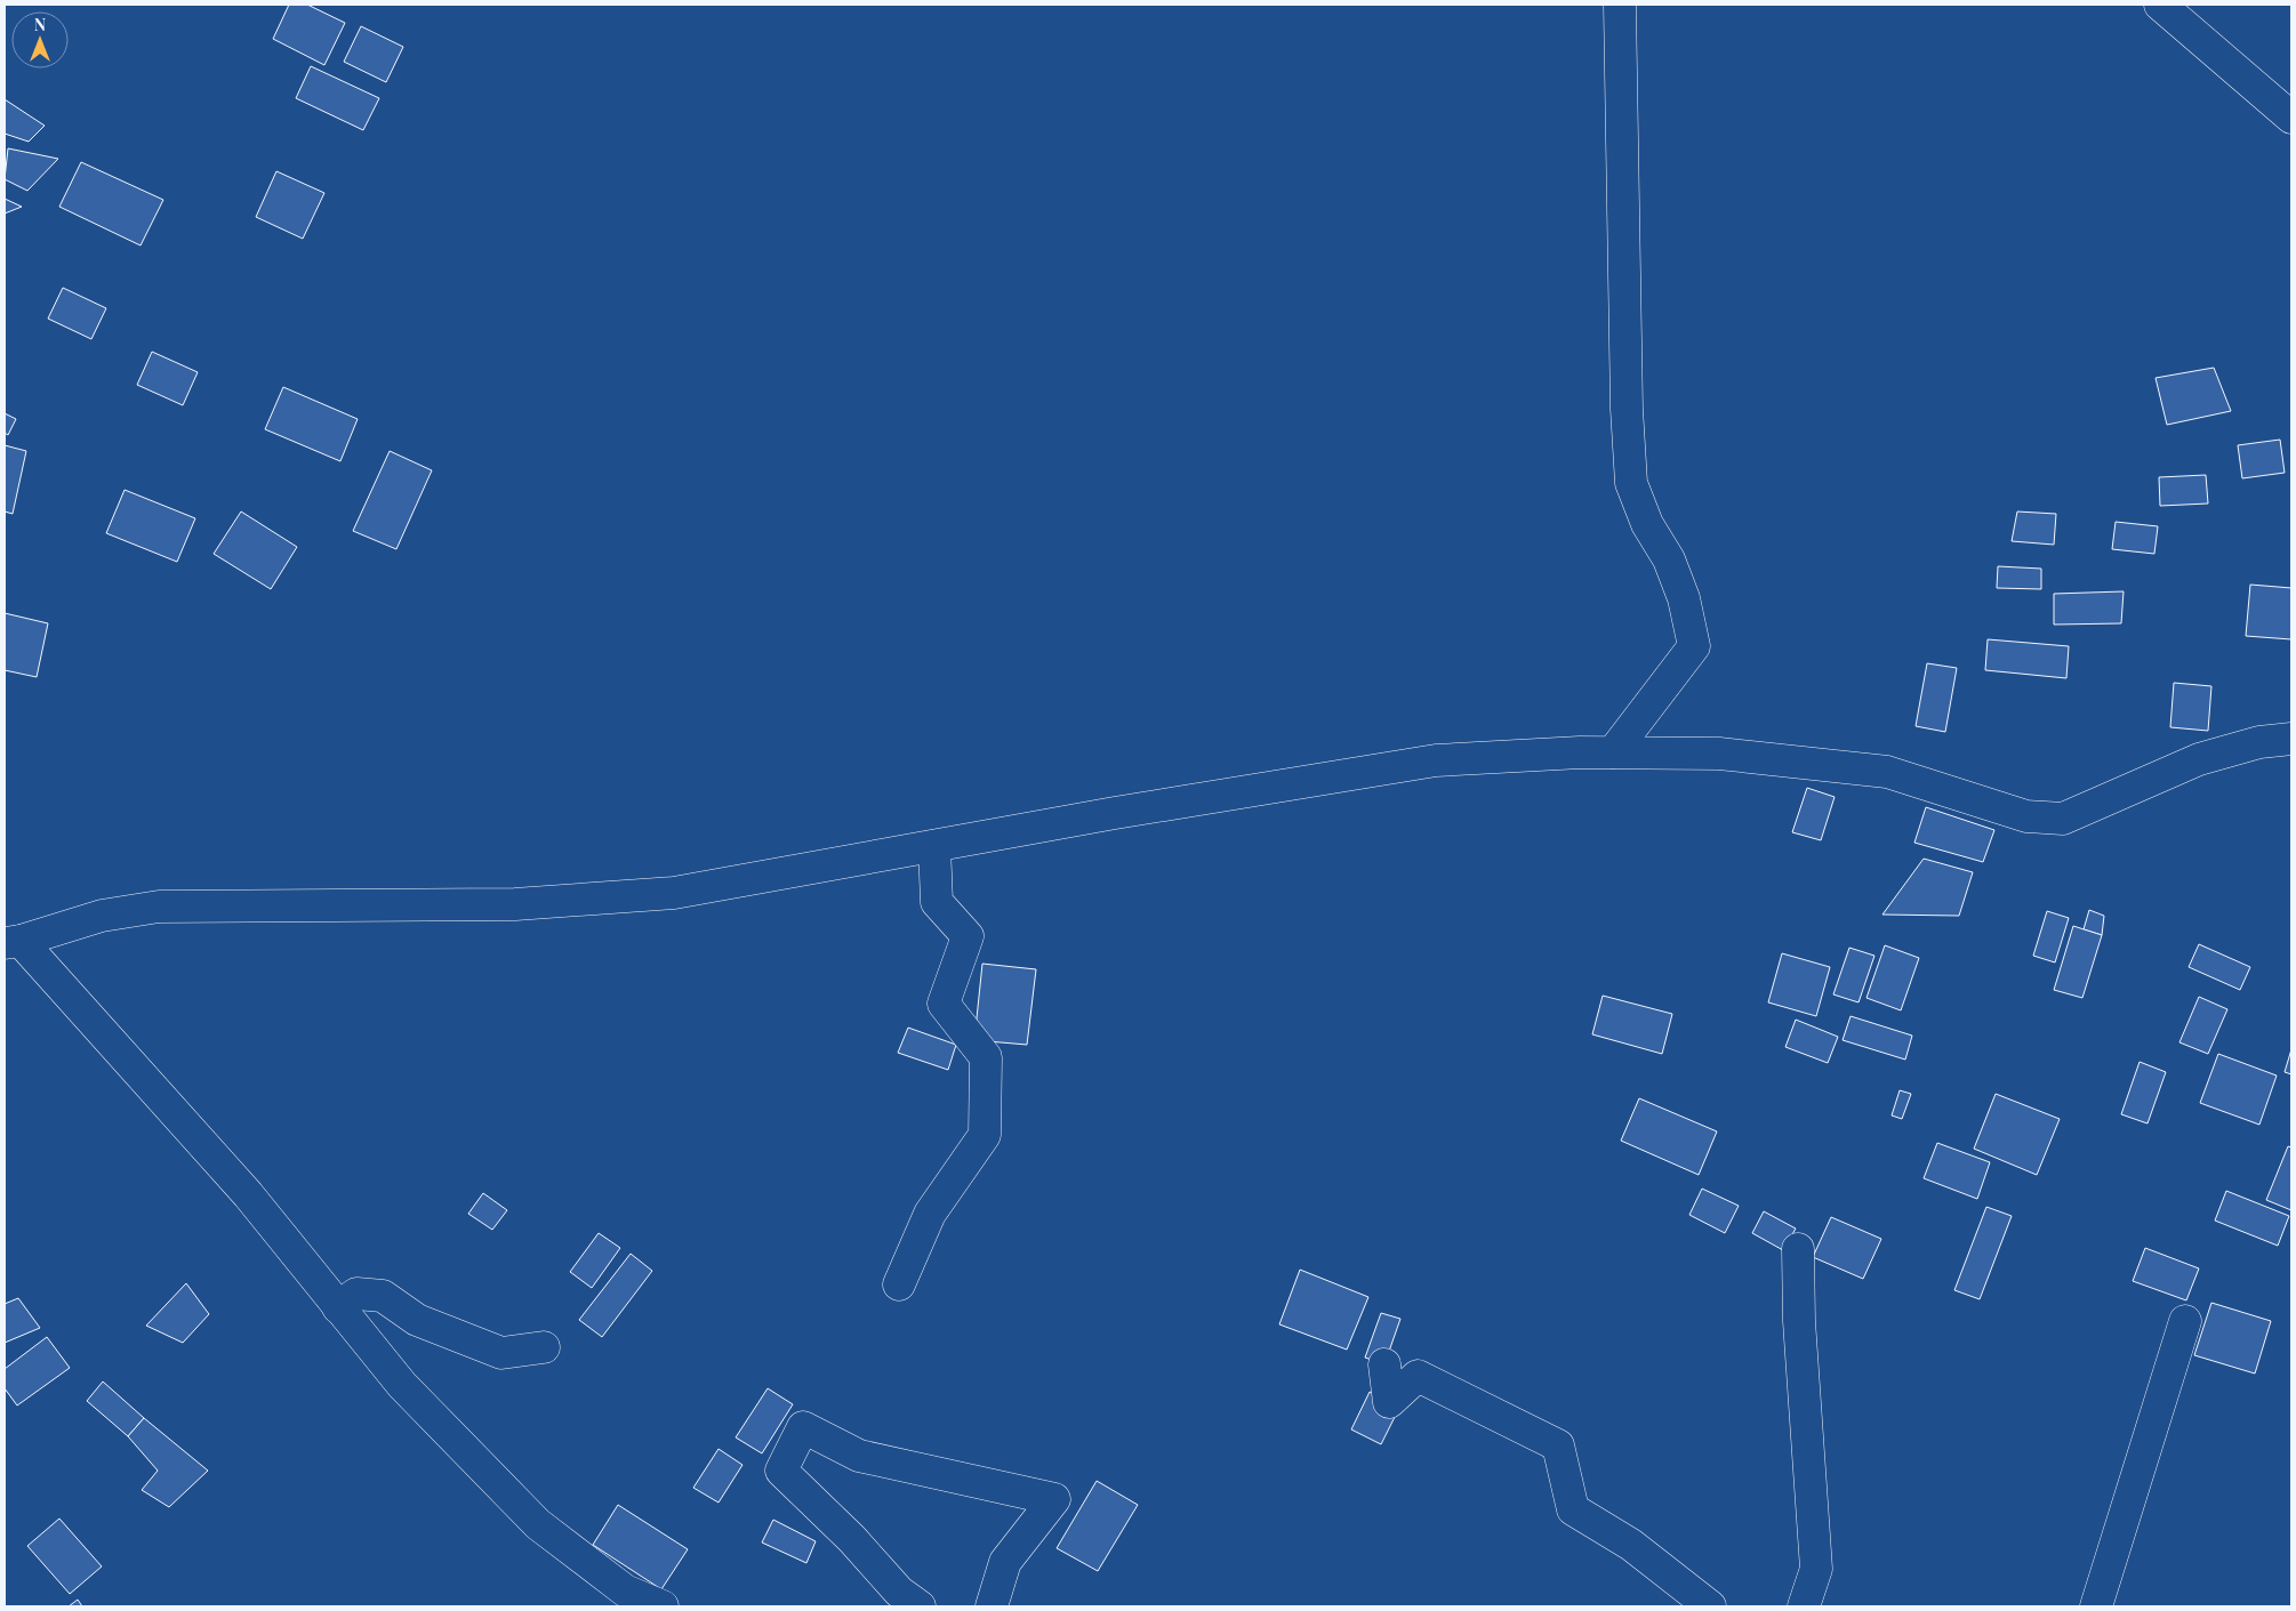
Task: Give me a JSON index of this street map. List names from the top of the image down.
{
  "north": "top"
}
